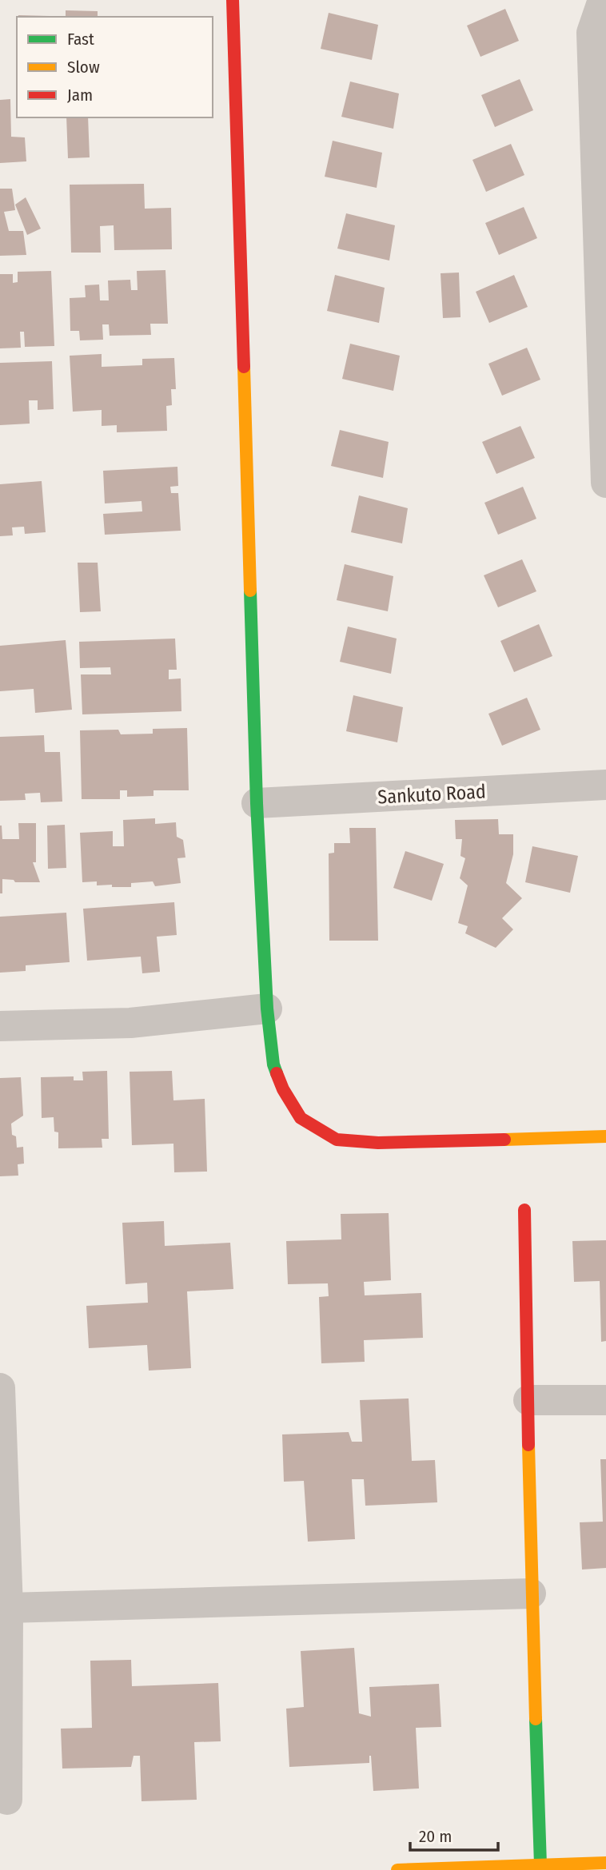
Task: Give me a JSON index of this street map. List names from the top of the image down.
{
  "streets": {
    "street": ["Sankuto Road"]
  },
  "legend": ["Fast", "Slow", "Jam"],
  "scale_bar": "20 m"
}
